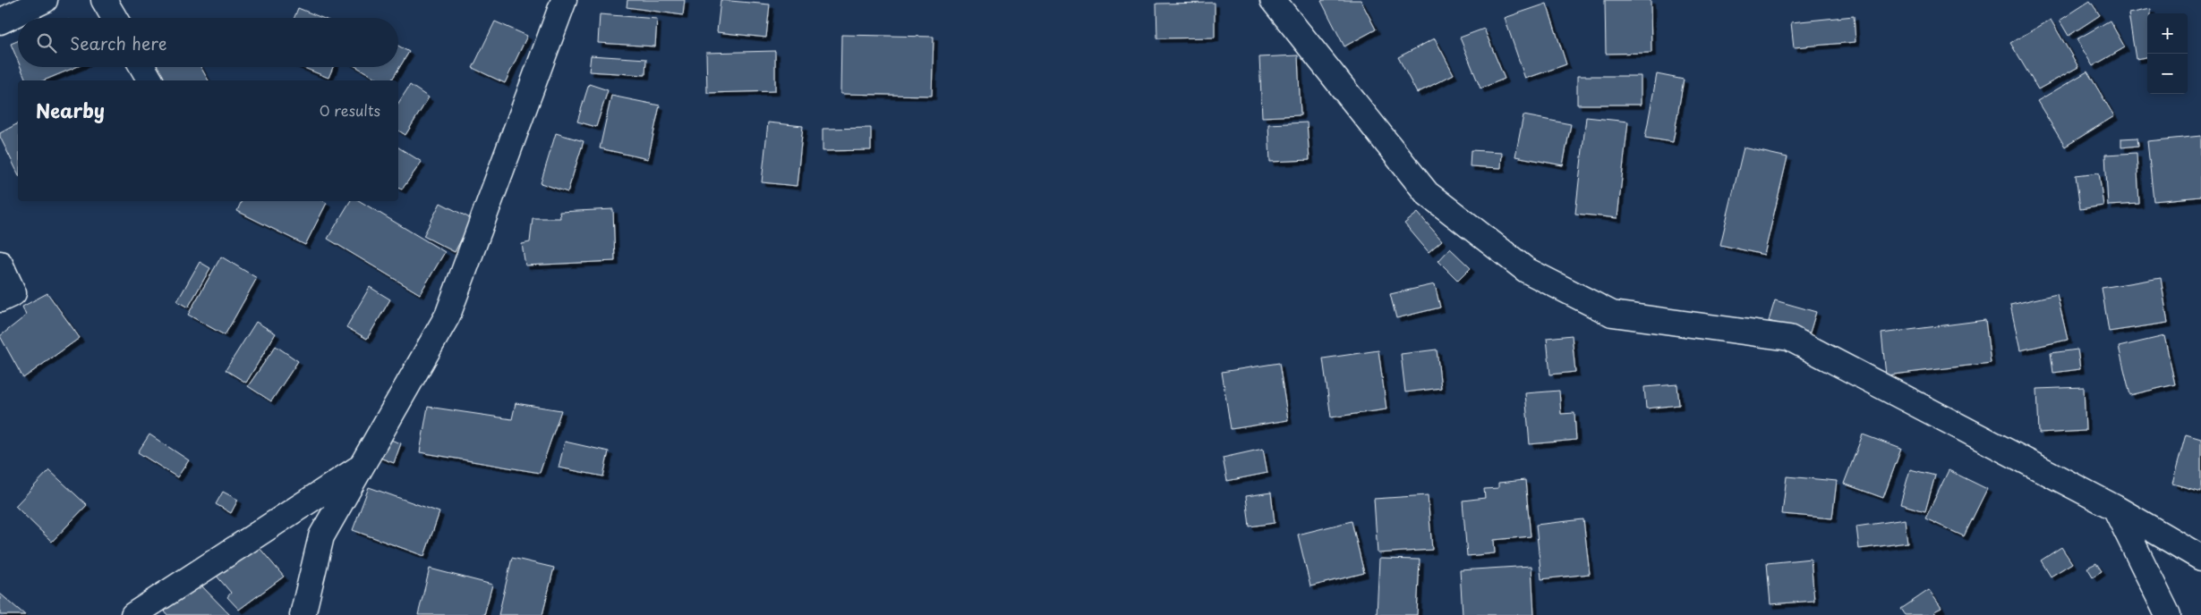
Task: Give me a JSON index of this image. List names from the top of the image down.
{
  "page": {
    "map_buttons": ["+", "−"],
    "search": "Search here",
    "heading": ["Nearby", "0 results"]
  }
}
